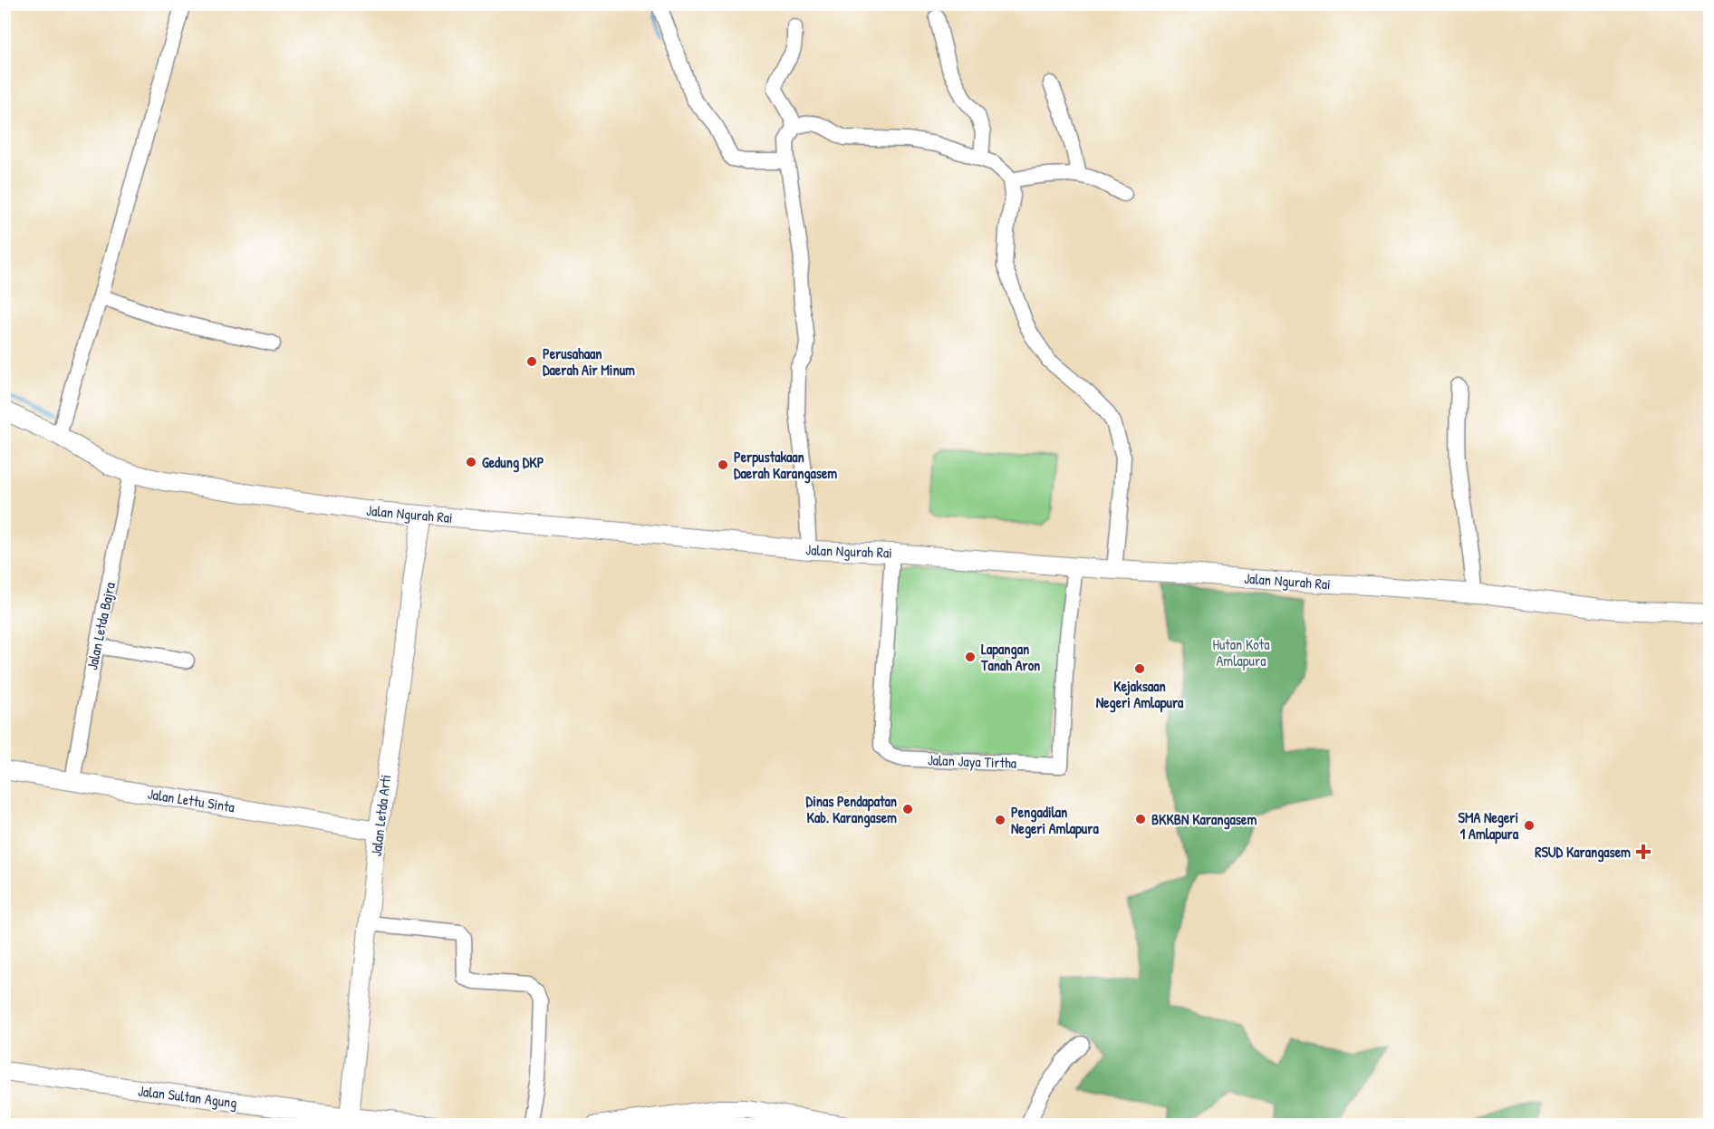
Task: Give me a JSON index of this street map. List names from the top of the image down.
{
  "streets": {
    "street": [
      "Jalan Ngurah Rai",
      "Jalan Letda Bajra",
      "Jalan Jaya Tirtha",
      "Jalan Lettu Sinta",
      "Jalan Letda Arti",
      "Jalan Sultan Agung"
    ]
  },
  "crossings": [
    ["Jalan Ngurah Rai", "Jalan Letda Bajra"],
    ["Jalan Ngurah Rai", "Jalan Jaya Tirtha"],
    ["Jalan Ngurah Rai", "Jalan Letda Arti"],
    ["Jalan Letda Bajra", "Jalan Lettu Sinta"],
    ["Jalan Lettu Sinta", "Jalan Letda Arti"],
    ["Jalan Letda Arti", "Jalan Sultan Agung"]
  ],
  "parks": ["Hutan Kota Amlapura"],
  "places": {
    "other": [
      "Perusahaan Daerah Air Minum",
      "Gedung DKP",
      "Perpustakaan Daerah Karangasem",
      "Lapangan Tanah Aron",
      "Kejaksaan Negeri Amlapura",
      "Dinas Pendapatan Kab. Karangasem",
      "BKKBN Karangasem",
      "Pengadilan Negeri Amlapura",
      "SMA Negeri 1 Amlapura"
    ],
    "health": ["RSUD Karangasem"]
  }
}
